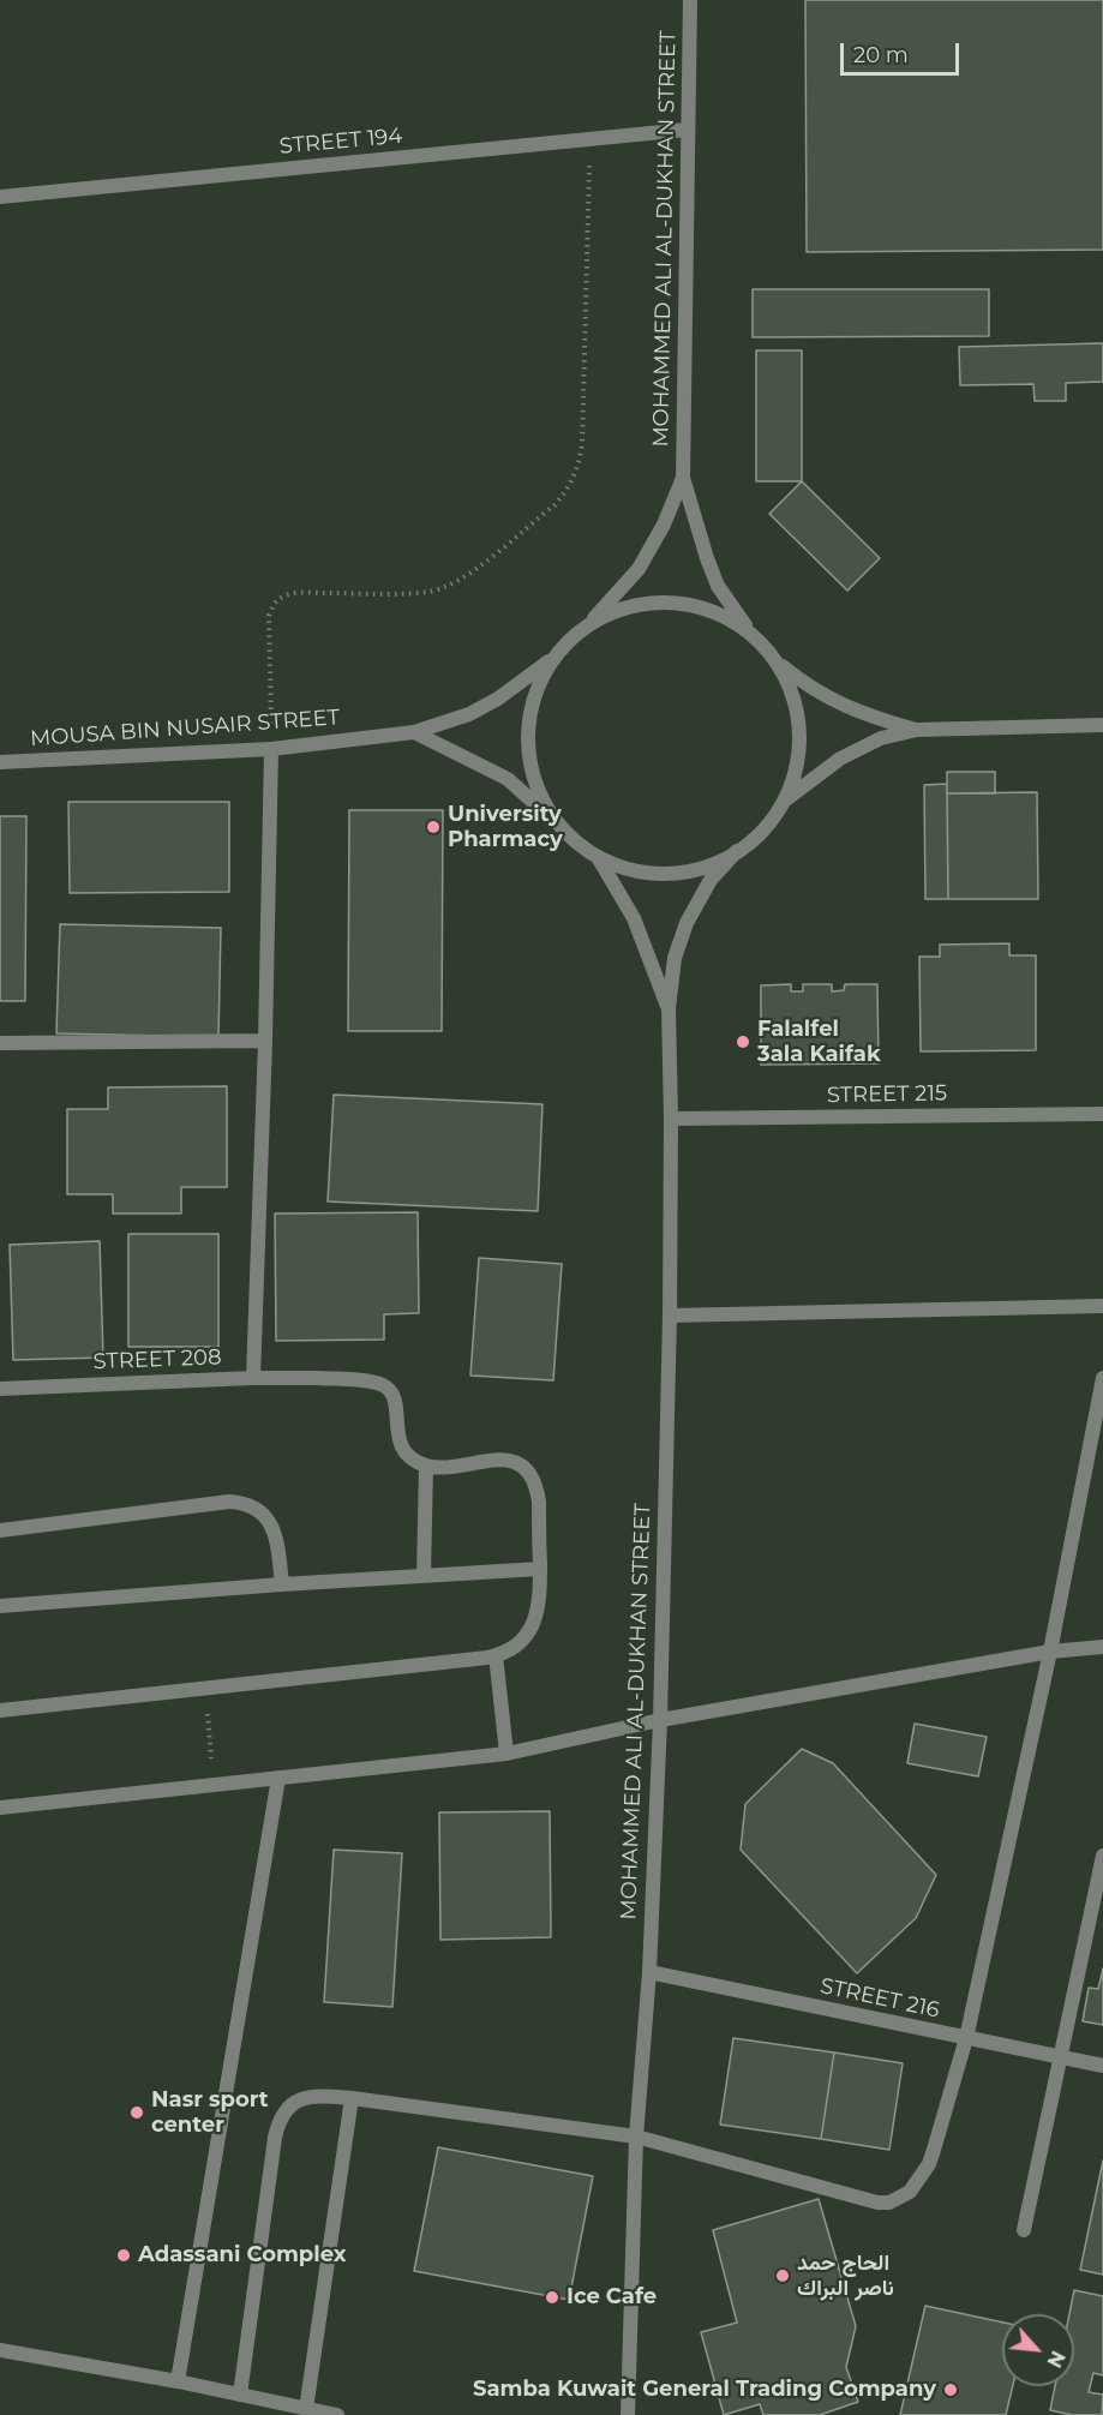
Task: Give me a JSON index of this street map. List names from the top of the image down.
{
  "streets": {
    "street": [
      "STREET 194",
      "MOHAMMED ALI AL-DUKHAN STREET",
      "MOUSA BIN NUSAIR STREET",
      "STREET 215",
      "STREET 208",
      "STREET 216"
    ]
  },
  "crossings": [
    ["STREET 194", "MOHAMMED ALI AL-DUKHAN STREET"],
    ["MOHAMMED ALI AL-DUKHAN STREET", "MOUSA BIN NUSAIR STREET"],
    ["MOHAMMED ALI AL-DUKHAN STREET", "STREET 215"],
    ["MOHAMMED ALI AL-DUKHAN STREET", "STREET 216"]
  ],
  "places": [
    "University Pharmacy",
    "Falalfel 3ala Kaifak",
    "Nasr sport center",
    "Adassani Complex",
    "الحاج حمد ناصر البراك",
    "Ice Cafe",
    "Samba Kuwait General Trading Company"
  ],
  "scale_bar": "20 m",
  "north": "bottom right"
}
